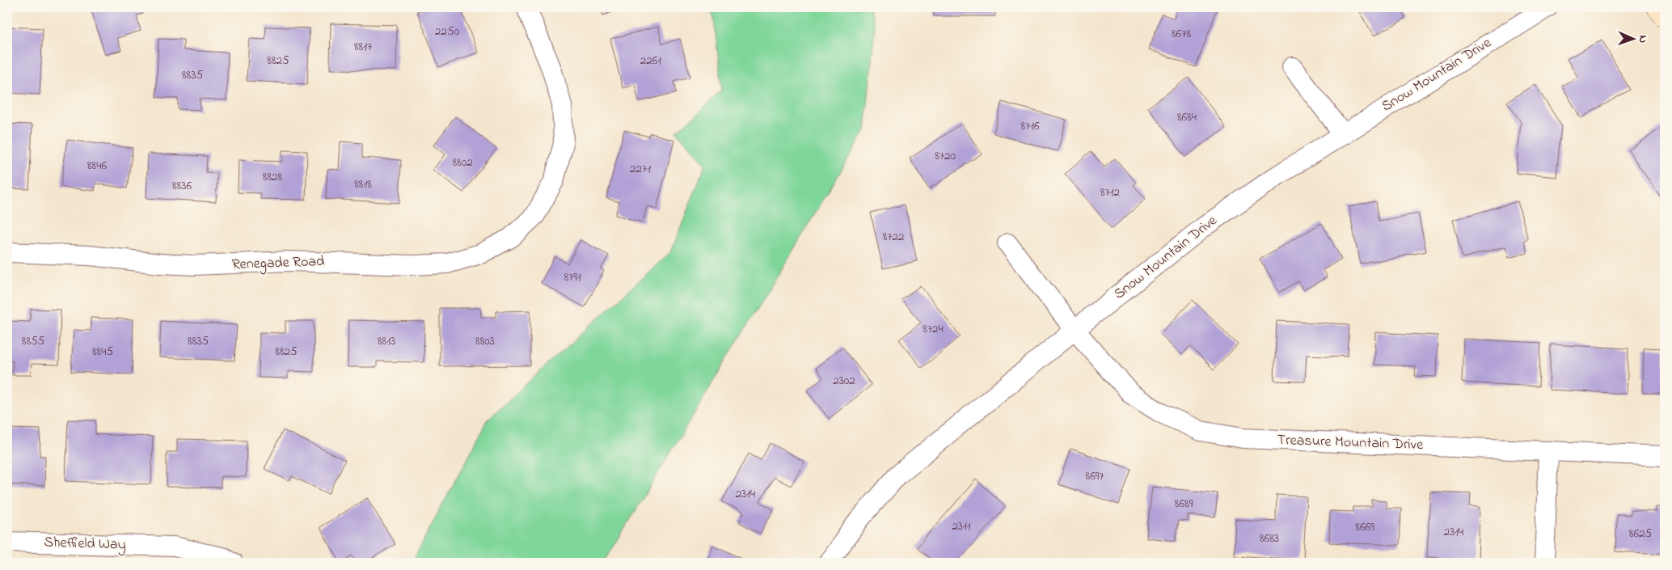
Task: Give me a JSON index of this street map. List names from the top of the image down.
{
  "streets": {
    "street": [
      "Snow Mountain Drive",
      "Renegade Road",
      "Treasure Mountain Drive",
      "Sheffield Way"
    ]
  },
  "crossings": [
    ["Snow Mountain Drive", "Treasure Mountain Drive"]
  ],
  "house_numbers": [
    "2250",
    "8678",
    "8817",
    "8825",
    "2261",
    "8835",
    "8684",
    "8716",
    "8720",
    "8802",
    "8846",
    "2271",
    "8828",
    "8818",
    "8836",
    "8712",
    "8722",
    "8791",
    "8724",
    "8855",
    "8835",
    "8813",
    "8803",
    "8845",
    "8825",
    "2302",
    "8697",
    "2314",
    "8689",
    "2311",
    "8669",
    "2314",
    "8625",
    "8683"
  ],
  "north": "right"
}
